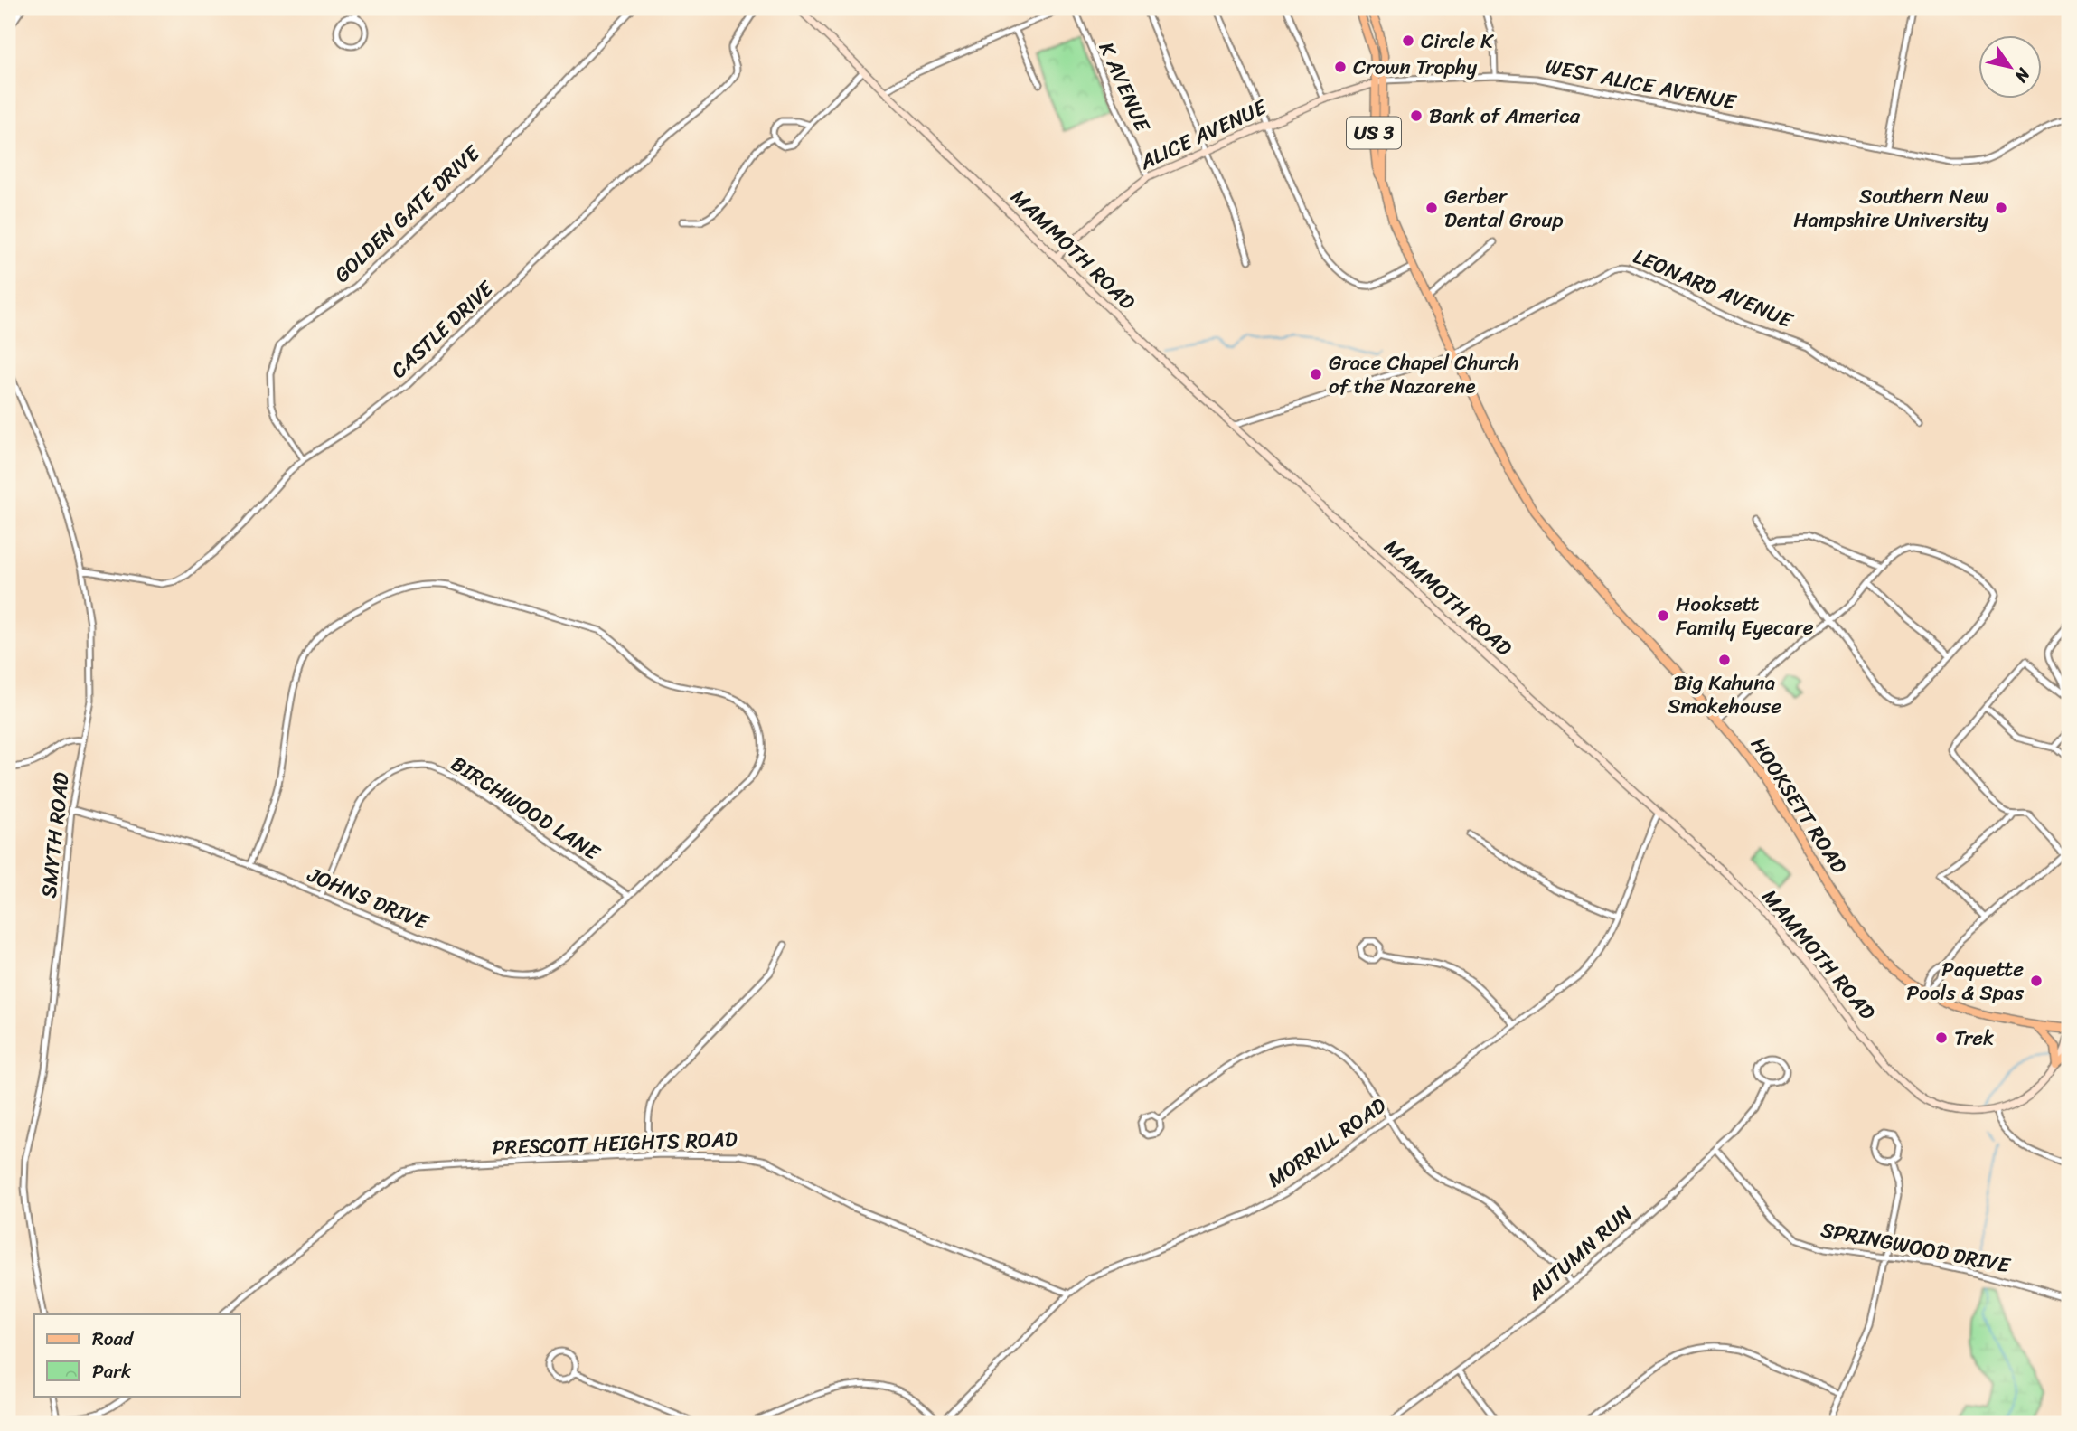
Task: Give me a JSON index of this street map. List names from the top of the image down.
{
  "streets": {
    "main road": [
      "US 3",
      "ALICE AVENUE",
      "MAMMOTH ROAD",
      "HOOKSETT ROAD"
    ],
    "street": [
      "WEST ALICE AVENUE",
      "K AVENUE",
      "GOLDEN GATE DRIVE",
      "LEONARD AVENUE",
      "CASTLE DRIVE",
      "BIRCHWOOD LANE",
      "SMYTH ROAD",
      "JOHNS DRIVE",
      "MORRILL ROAD",
      "PRESCOTT HEIGHTS ROAD",
      "SPRINGWOOD DRIVE",
      "AUTUMN RUN"
    ]
  },
  "crossings": [
    ["WEST ALICE AVENUE", "ALICE AVENUE"],
    ["WEST ALICE AVENUE", "HOOKSETT ROAD"],
    ["K AVENUE", "ALICE AVENUE"],
    ["ALICE AVENUE", "MAMMOTH ROAD"],
    ["ALICE AVENUE", "HOOKSETT ROAD"],
    ["GOLDEN GATE DRIVE", "CASTLE DRIVE"],
    ["MAMMOTH ROAD", "HOOKSETT ROAD"],
    ["MAMMOTH ROAD", "MORRILL ROAD"],
    ["LEONARD AVENUE", "HOOKSETT ROAD"],
    ["CASTLE DRIVE", "SMYTH ROAD"],
    ["BIRCHWOOD LANE", "JOHNS DRIVE"],
    ["SMYTH ROAD", "JOHNS DRIVE"],
    ["MORRILL ROAD", "PRESCOTT HEIGHTS ROAD"],
    ["SPRINGWOOD DRIVE", "AUTUMN RUN"]
  ],
  "places": [
    "Circle K",
    "Crown Trophy",
    "Bank of America",
    "Gerber Dental Group",
    "Southern New Hampshire University",
    "Grace Chapel Church of the Nazarene",
    "Hooksett Family Eyecare",
    "Big Kahuna Smokehouse",
    "Paquette Pools & Spas",
    "Trek"
  ],
  "legend": ["Road", "Park"],
  "north": "bottom right"
}
